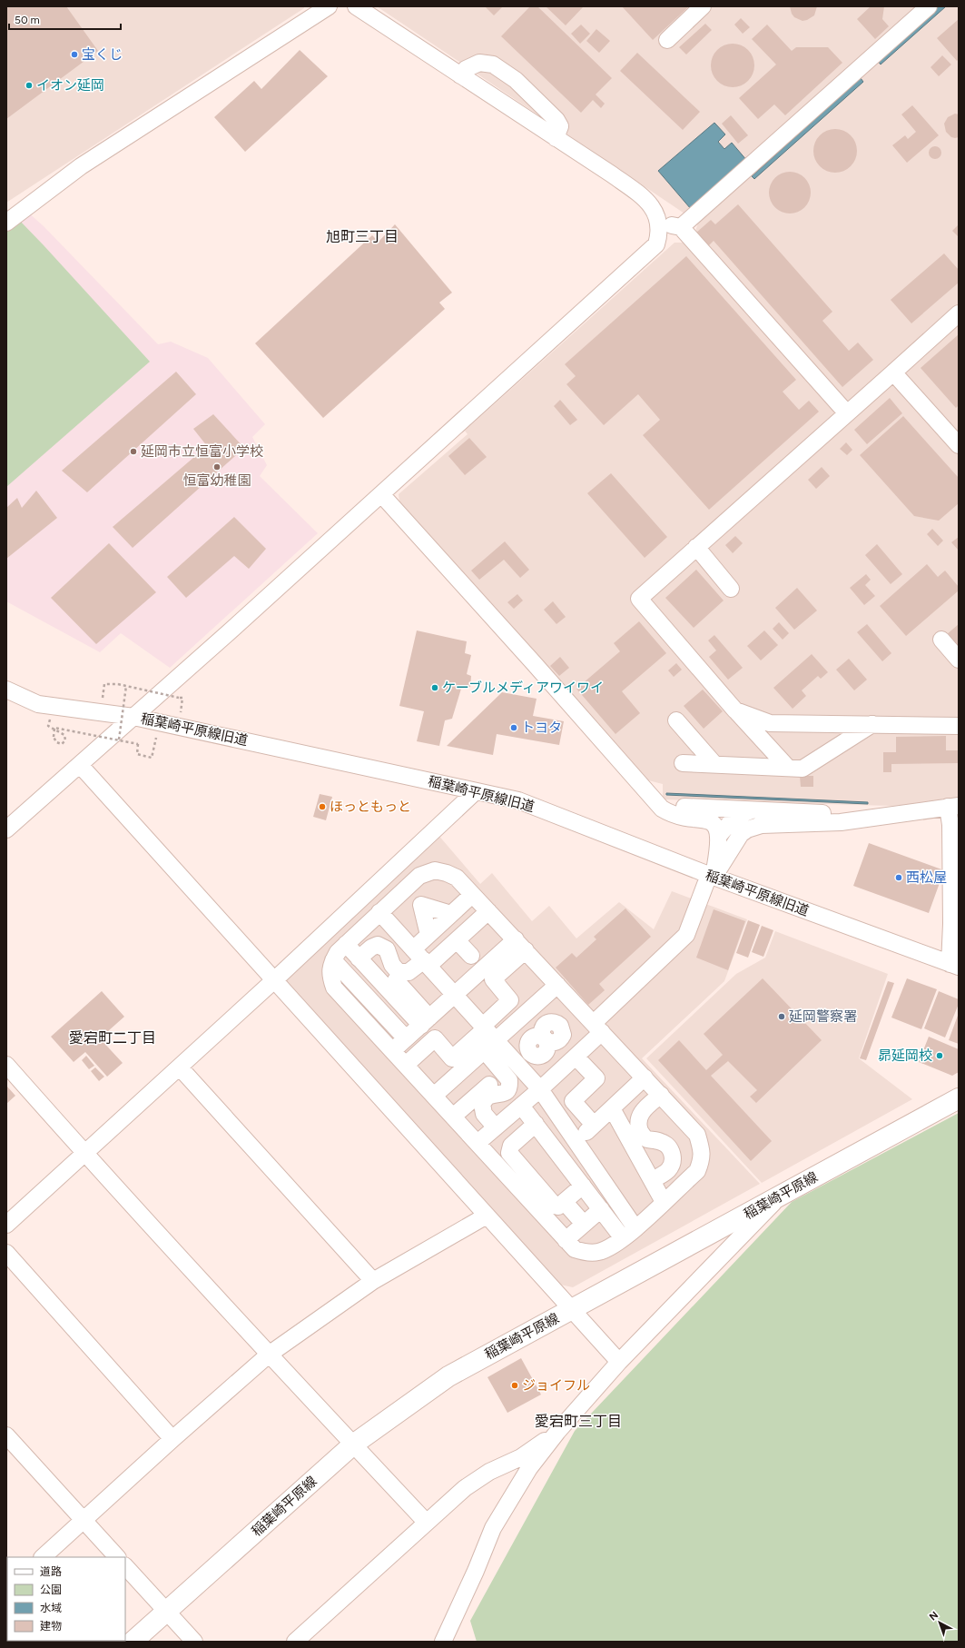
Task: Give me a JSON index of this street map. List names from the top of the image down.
{
  "streets": {
    "main road": ["稲葉崎平原線"],
    "street": ["稲葉崎平原線旧道"]
  },
  "districts": ["旭町三丁目", "愛宕町二丁目", "愛宕町三丁目"],
  "places": [
    "宝くじ",
    "イオン延岡",
    "延岡市立恒富小学校",
    "恒富幼稚園",
    "ケーブルメディアワイワイ",
    "トヨタ",
    "ほっともっと",
    "西松屋",
    "延岡警察署",
    "昴延岡校",
    "ジョイフル"
  ],
  "legend": [
    "道路",
    "公園",
    "水域",
    "建物"
  ],
  "scale_bar": "50 m",
  "north": "top left"
}
